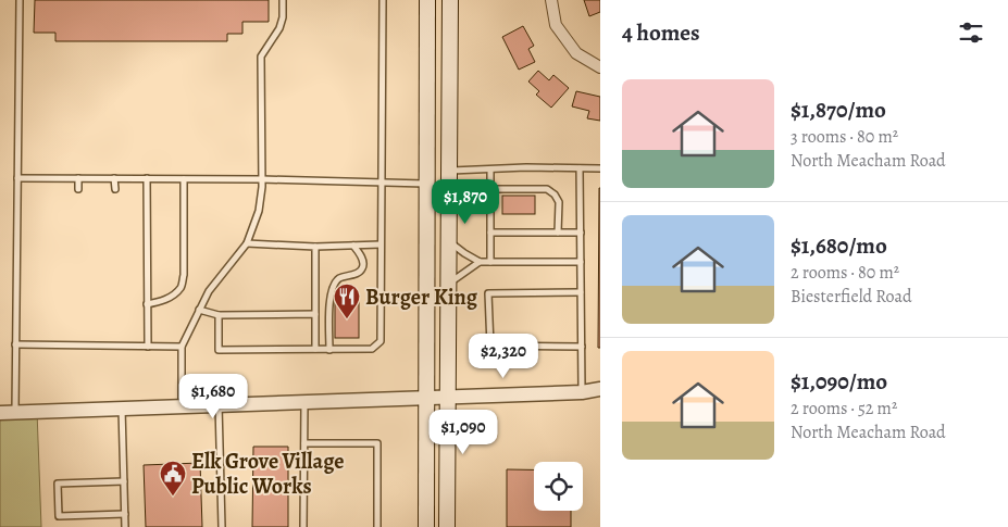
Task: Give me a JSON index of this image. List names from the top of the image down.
{
  "places": {
    "restaurant": ["Burger King"],
    "public building": ["Elk Grove Village Public Works"]
  },
  "page": {
    "heading": "4 homes",
    "list": [
      {
        "name": "$1,870/mo",
        "note": "3 rooms · 80 m² · North Meacham Road"
      },
      {
        "name": "$1,680/mo",
        "note": "2 rooms · 80 m² · Biesterfield Road"
      },
      {
        "name": "$1,090/mo",
        "note": "2 rooms · 52 m² · North Meacham Road"
      }
    ],
    "price": [
      "$1,870",
      "$2,320",
      "$1,680",
      "$1,090"
    ]
  }
}
